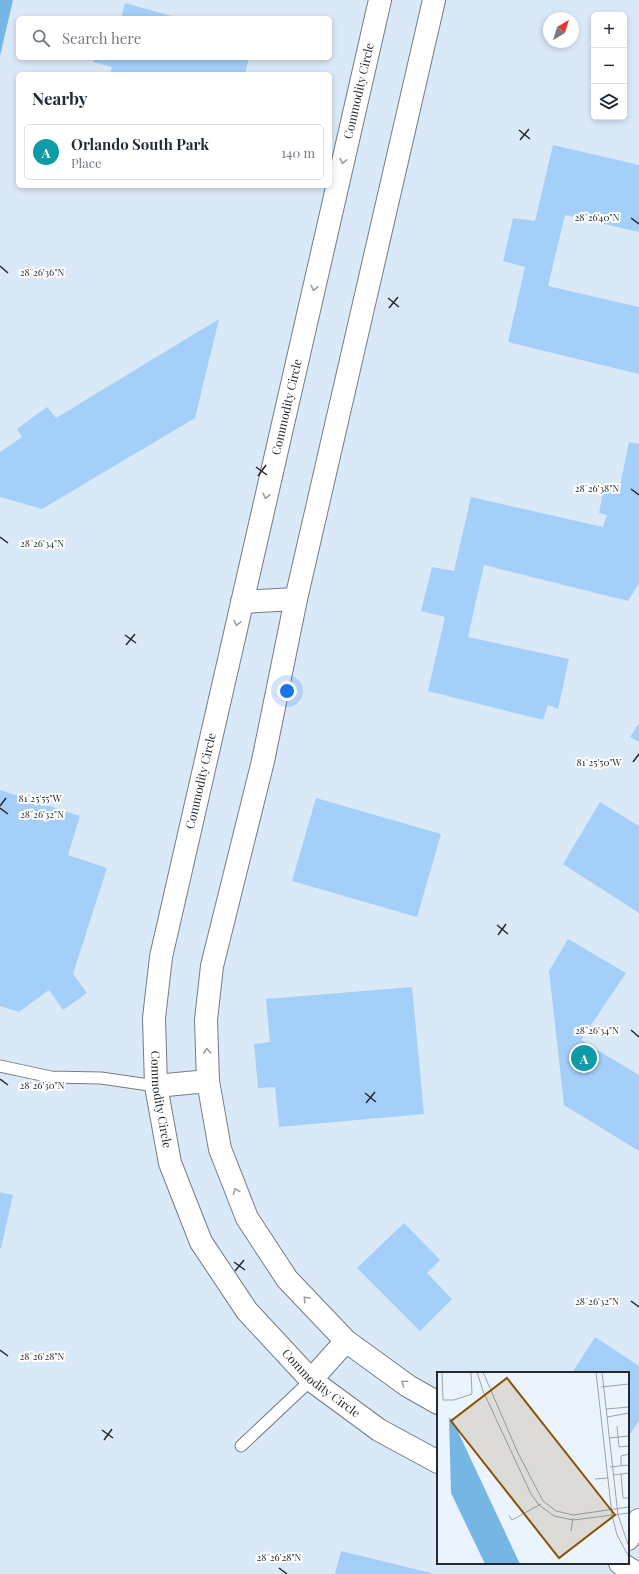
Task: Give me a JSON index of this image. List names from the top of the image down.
{
  "streets": {
    "street": ["Commodity Circle"]
  },
  "north": "top right",
  "page": {
    "map_buttons": ["+", "−"],
    "search": "Search here",
    "heading": "Nearby",
    "list": [
      {
        "mark": "A",
        "name": "Orlando South Park",
        "note": "Place",
        "value": "140 m"
      }
    ],
    "pins": "A"
  },
  "coordinates": [
    "28°26'40\"N",
    "28°26'36\"N",
    "28°26'38\"N",
    "28°26'34\"N",
    "81°25'50\"W",
    "81°25'55\"W",
    "28°26'32\"N",
    "28°26'30\"N",
    "28°26'28\"N"
  ]
}
